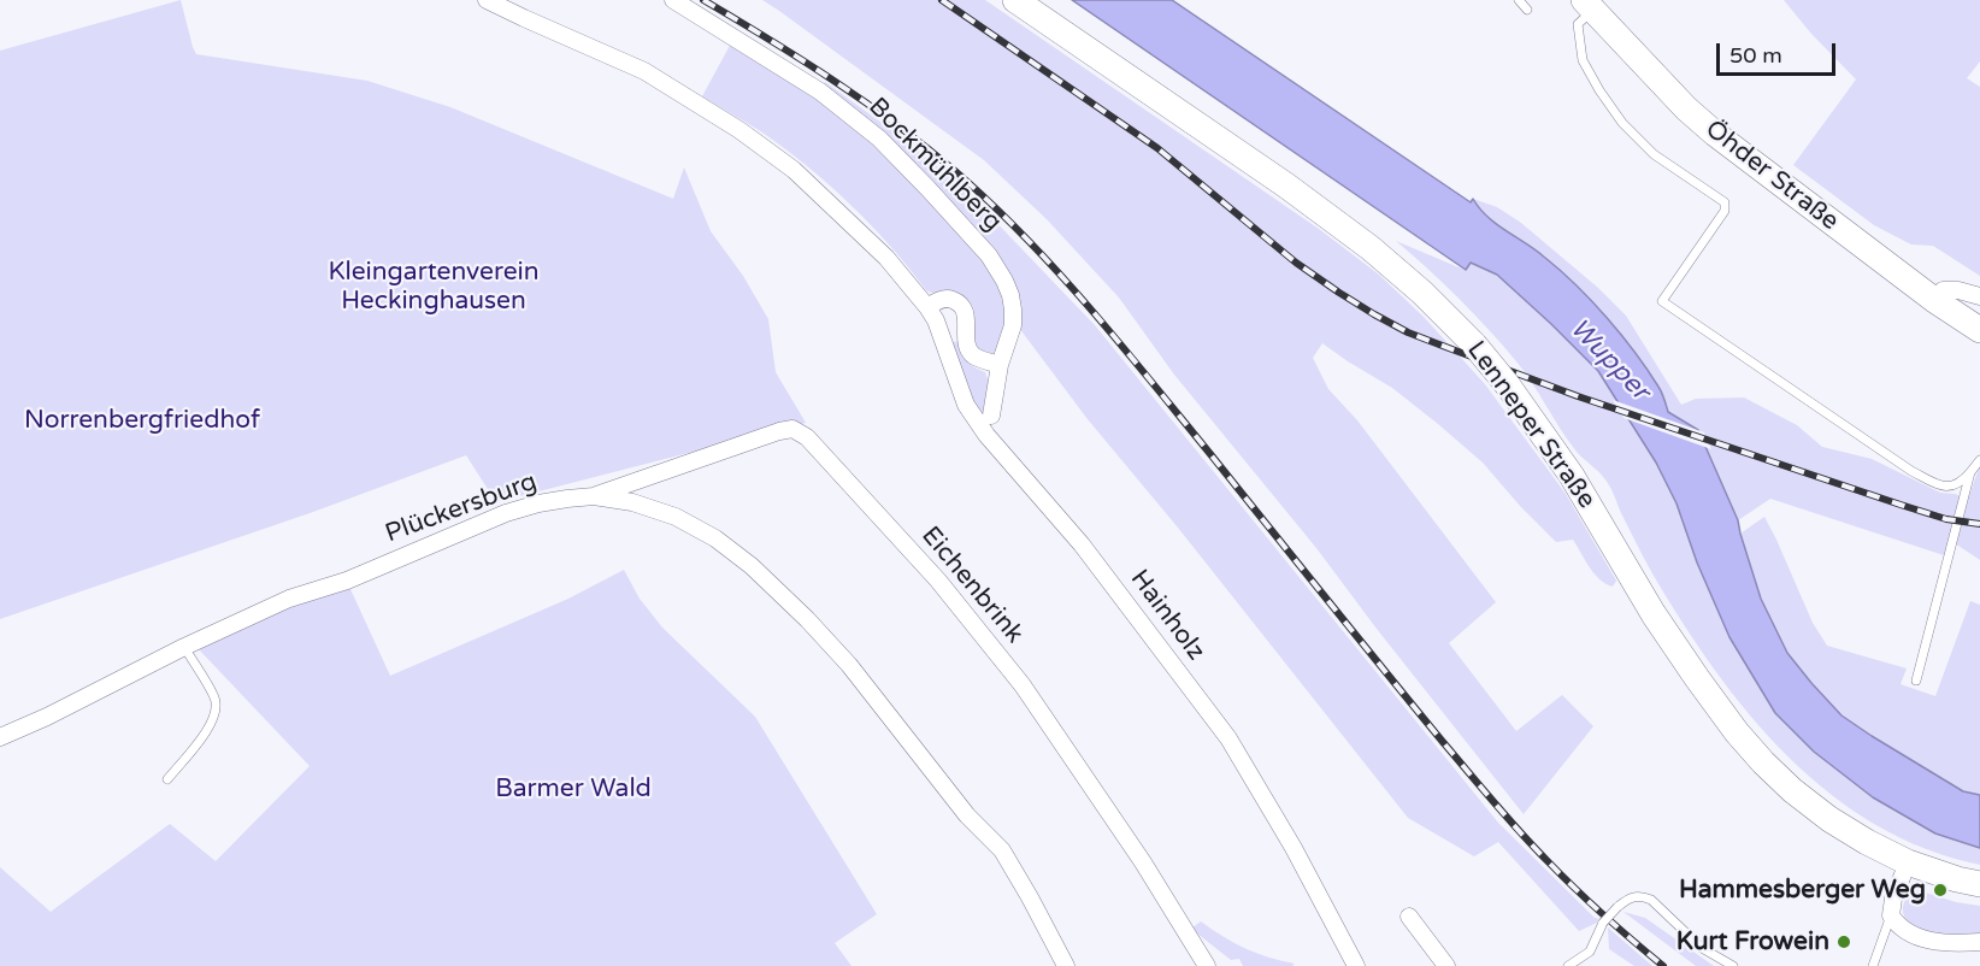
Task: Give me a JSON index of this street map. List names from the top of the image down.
{
  "streets": {
    "main road": ["Öhder Straße", "Lenneper Straße"],
    "street": [
      "Bockmühlberg",
      "Plückersburg",
      "Eichenbrink",
      "Hainholz"
    ]
  },
  "crossings": [
    ["Plückersburg", "Eichenbrink"]
  ],
  "water": ["Wupper"],
  "parks": ["Kleingartenverein Heckinghausen", "Norrenbergfriedhof", "Barmer Wald"],
  "places": ["Hammesberger Weg", "Kurt Frowein"],
  "scale_bar": "50 m"
}
